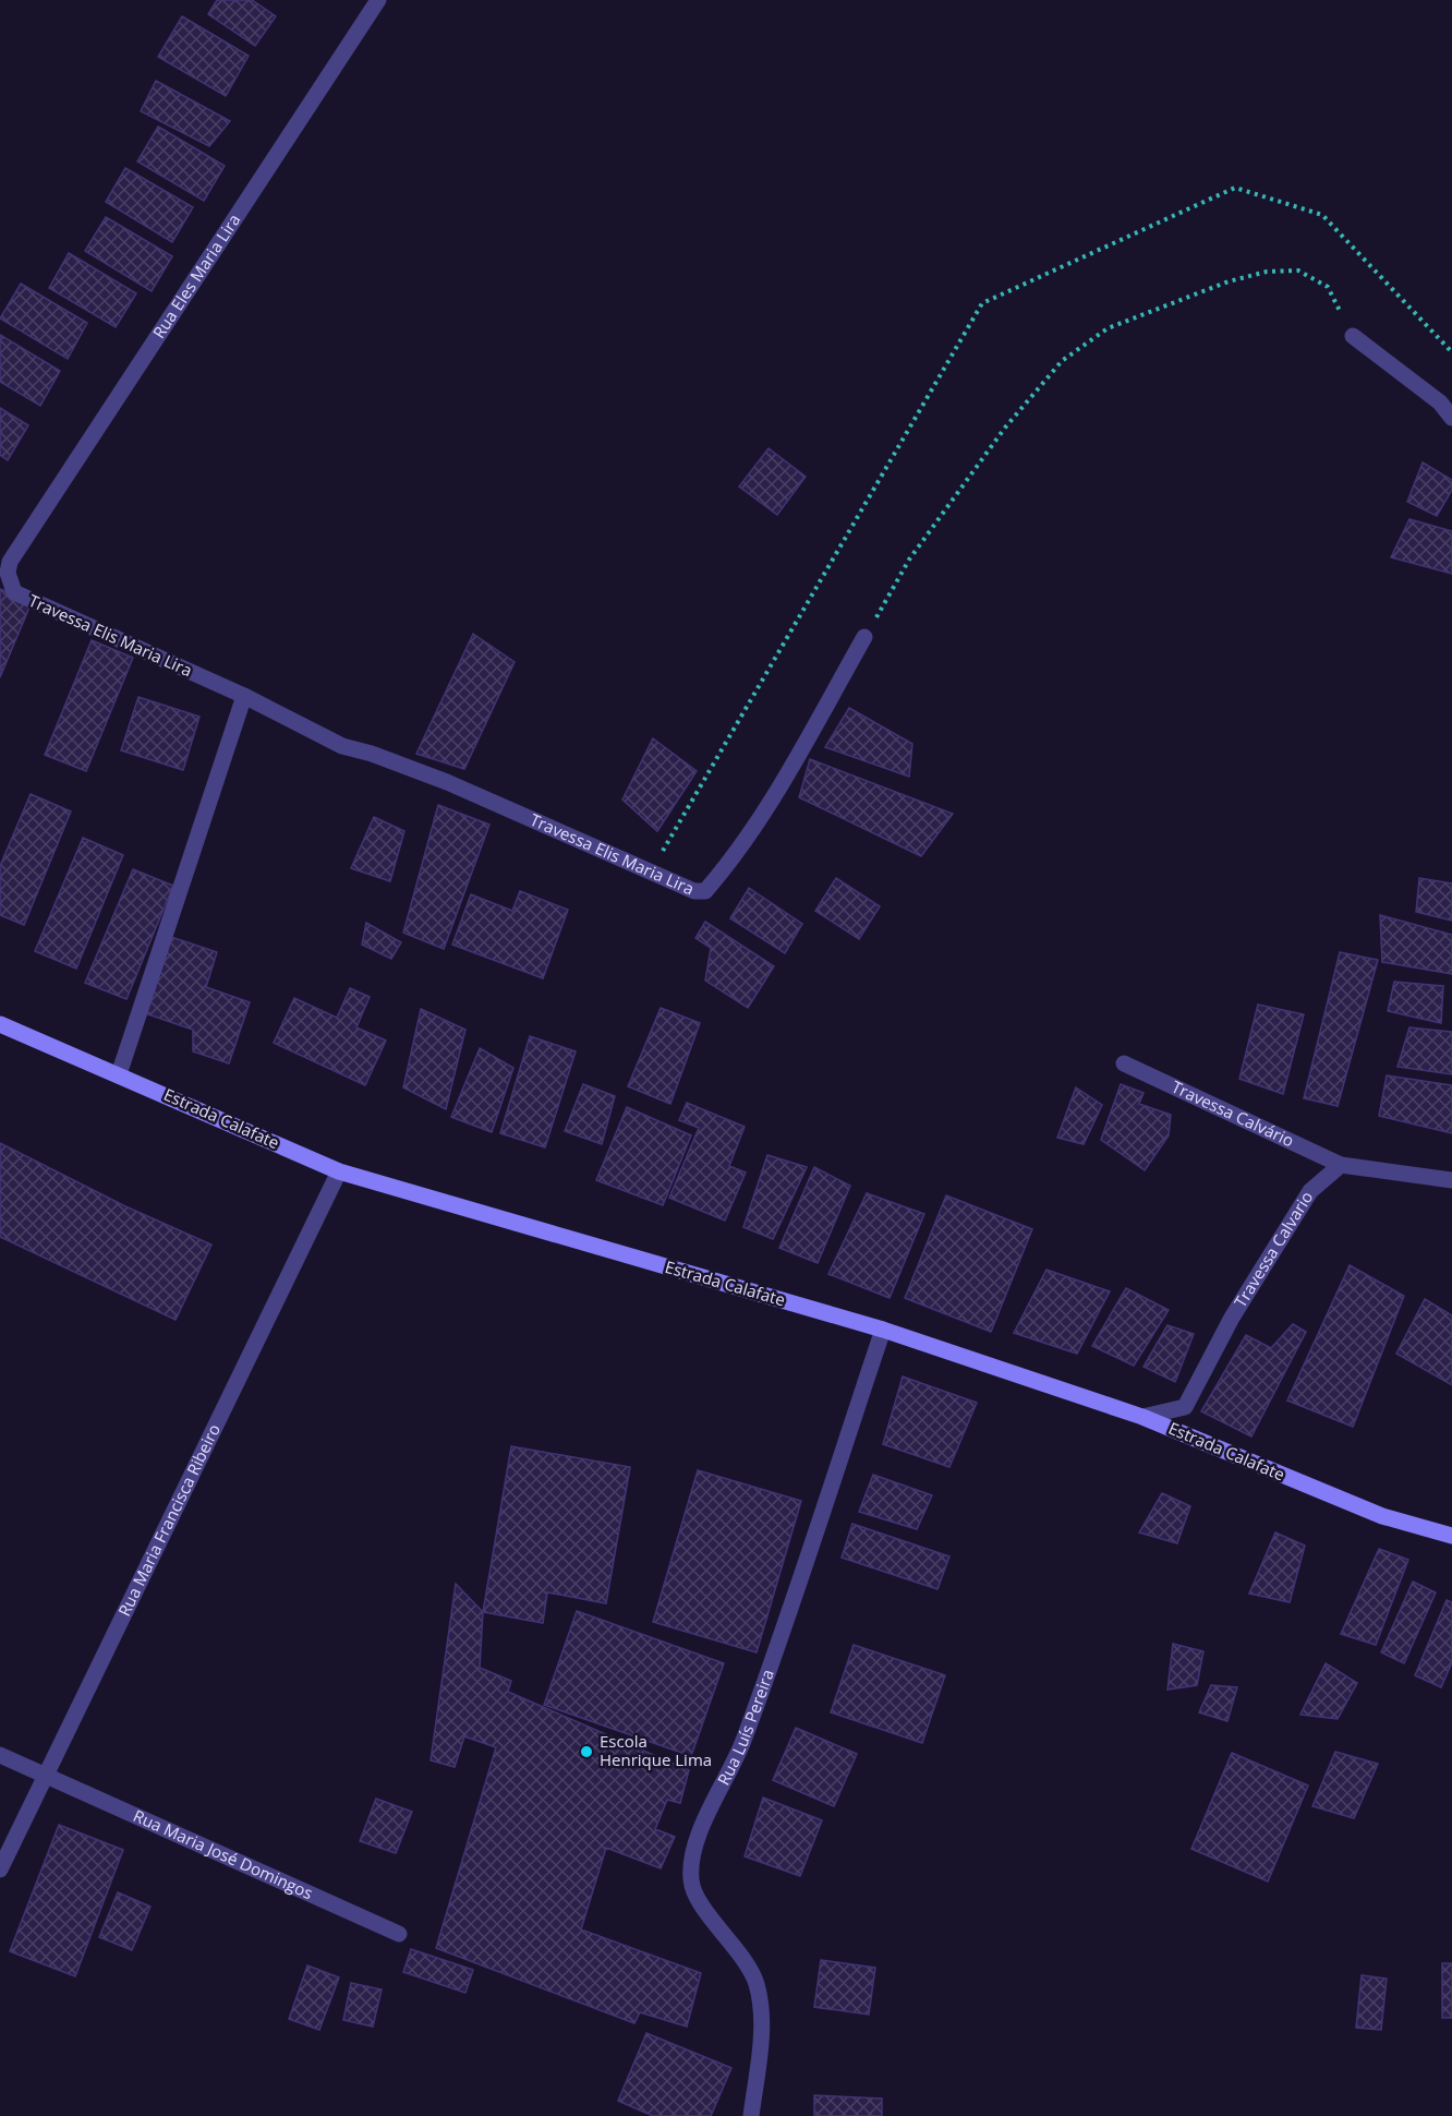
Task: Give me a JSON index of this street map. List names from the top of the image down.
{
  "streets": {
    "street": [
      "Rua Eles Maria Lira",
      "Travessa Elis Maria Lira",
      "Travessa Calvário",
      "Estrada Calafate",
      "Travessa Calvario",
      "Rua Maria Francisca Ribeiro",
      "Rua Luís Pereira",
      "Rua Maria José Domingos"
    ]
  },
  "crossings": [
    ["Rua Eles Maria Lira", "Travessa Elis Maria Lira"],
    ["Travessa Calvário", "Travessa Calvario"],
    ["Estrada Calafate", "Travessa Calvario"],
    ["Estrada Calafate", "Rua Maria Francisca Ribeiro"],
    ["Estrada Calafate", "Rua Luís Pereira"],
    ["Rua Maria Francisca Ribeiro", "Rua Maria José Domingos"]
  ],
  "places": ["Escola Henrique Lima"]
}
